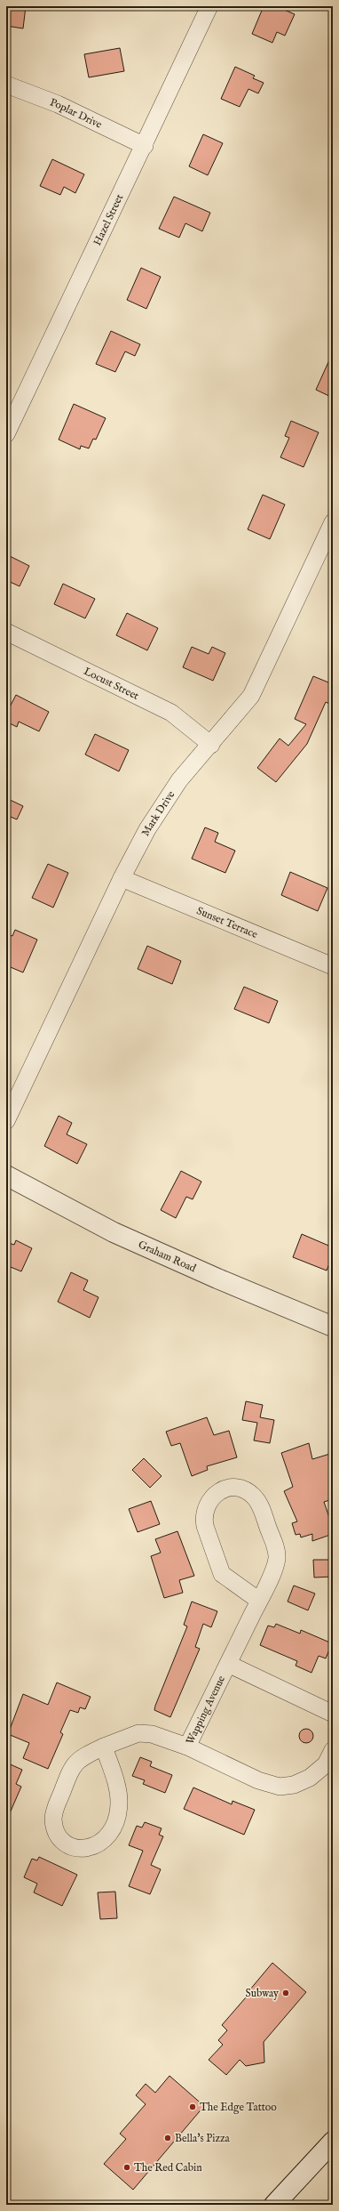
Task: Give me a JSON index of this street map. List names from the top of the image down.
{
  "streets": {
    "street": [
      "Poplar Drive",
      "Hazel Street",
      "Locust Street",
      "Mark Drive",
      "Sunset Terrace",
      "Graham Road",
      "Wapping Avenue"
    ]
  },
  "crossings": [
    ["Poplar Drive", "Hazel Street"],
    ["Locust Street", "Mark Drive"],
    ["Mark Drive", "Sunset Terrace"]
  ],
  "places": [
    "Subway",
    "The Edge Tattoo",
    "Bella's Pizza",
    "The Red Cabin"
  ]
}
